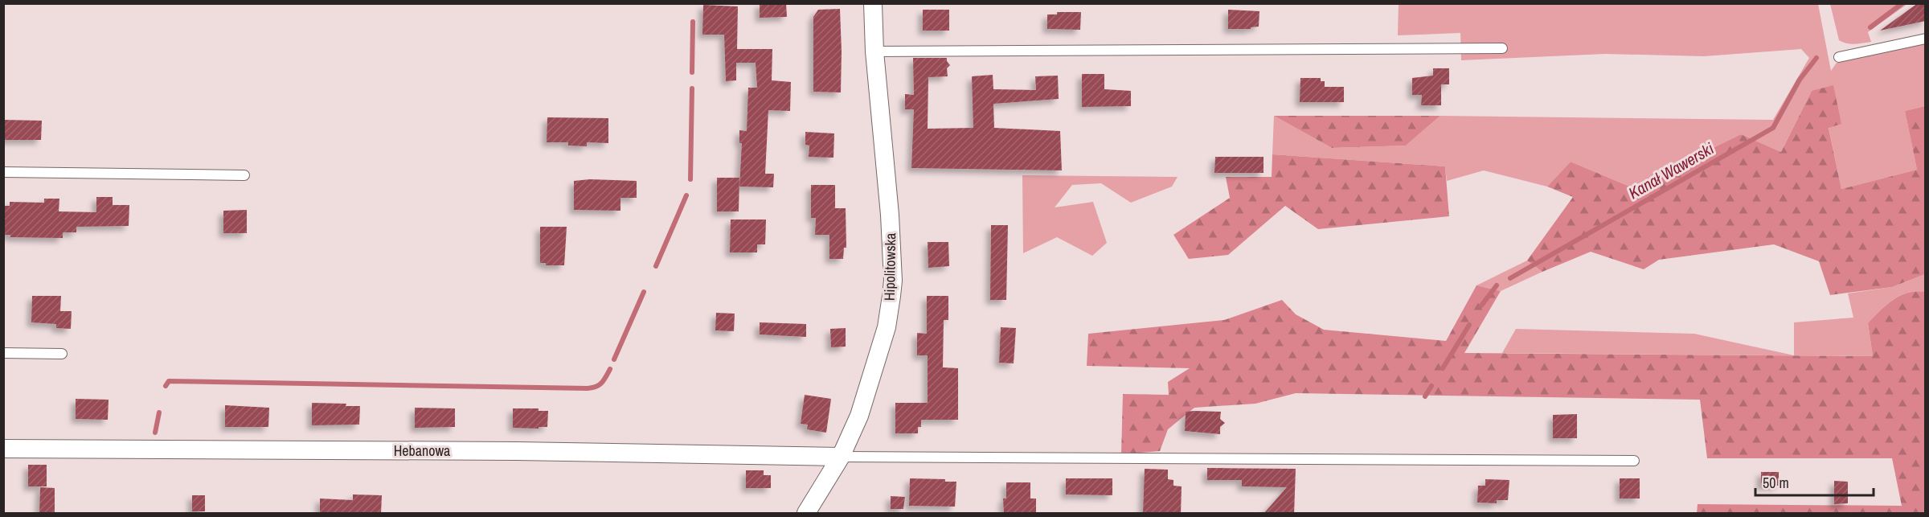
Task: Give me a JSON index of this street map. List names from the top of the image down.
{
  "streets": {
    "street": ["Hipolitowska", "Hebanowa"]
  },
  "crossings": [
    ["Hipolitowska", "Hebanowa"]
  ],
  "water": ["Kanał Wawerski"],
  "scale_bar": "50 m"
}
